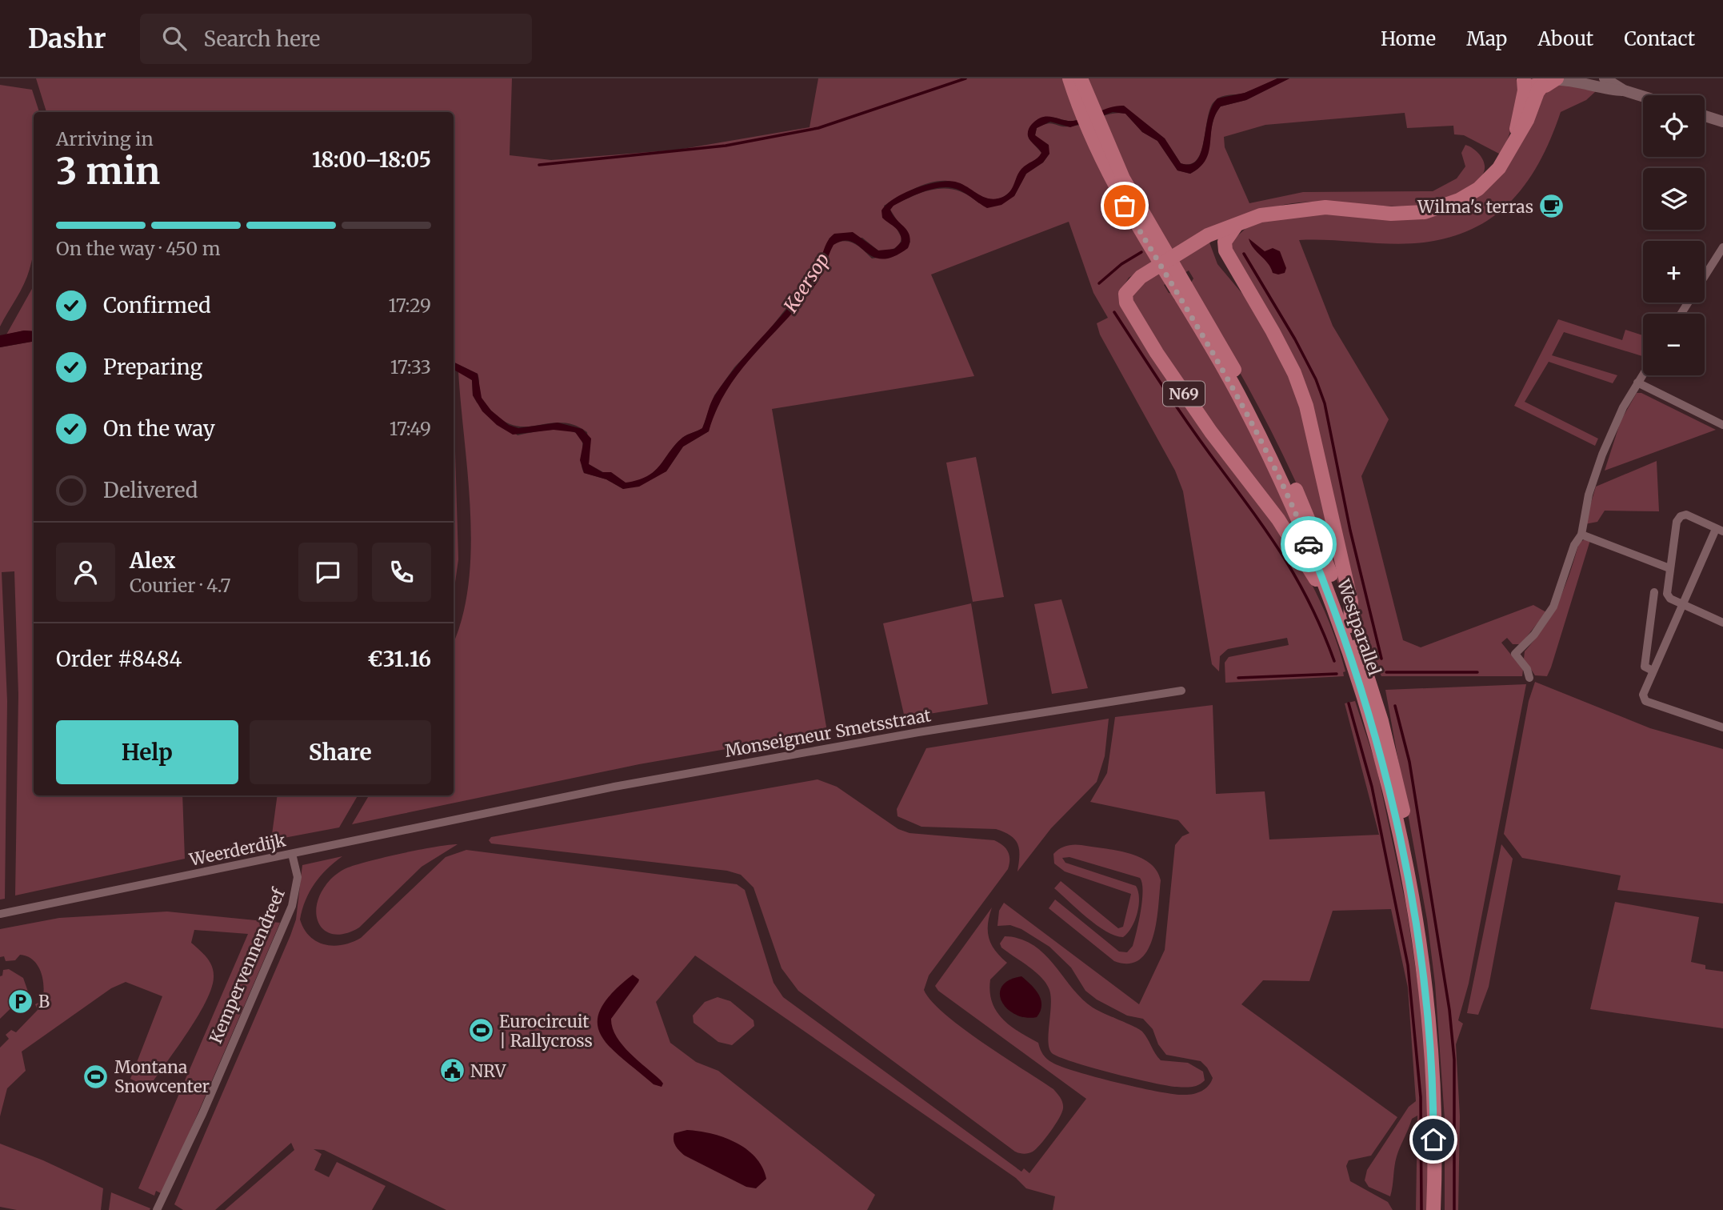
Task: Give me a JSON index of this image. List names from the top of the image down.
{
  "streets": {
    "main road": ["N69", "Westparallel"],
    "street": ["Monseigneur Smetsstraat", "Weerderdijk", "Kempervennendreef"]
  },
  "crossings": [
    ["N69", "Westparallel"],
    ["Monseigneur Smetsstraat", "Weerderdijk"],
    ["Weerderdijk", "Kempervennendreef"]
  ],
  "water": ["Keersop"],
  "places": {
    "cafe": ["Wilma's terras"],
    "parking": ["B"],
    "sports": ["Eurocircuit | Rallycross", "Montana Snowcenter"],
    "public building": ["NRV"]
  },
  "page": {
    "header": "Dashr",
    "search": "Search here",
    "nav": [
      "Home",
      "Map",
      "About",
      "Contact"
    ],
    "map_buttons": ["+", "−"],
    "heading": ["3 min", "Arriving in", "18:00–18:05"],
    "panel": [
      "Alex",
      "Courier · 4.7",
      "Order #8484",
      "€31.16"
    ],
    "bar": "On the way · 450 m",
    "list": [
      ["Confirmed", "17:29"],
      ["Preparing", "17:33"],
      ["On the way", "17:49"],
      "Delivered"
    ],
    "buttons": ["Help", "Share"]
  }
}
